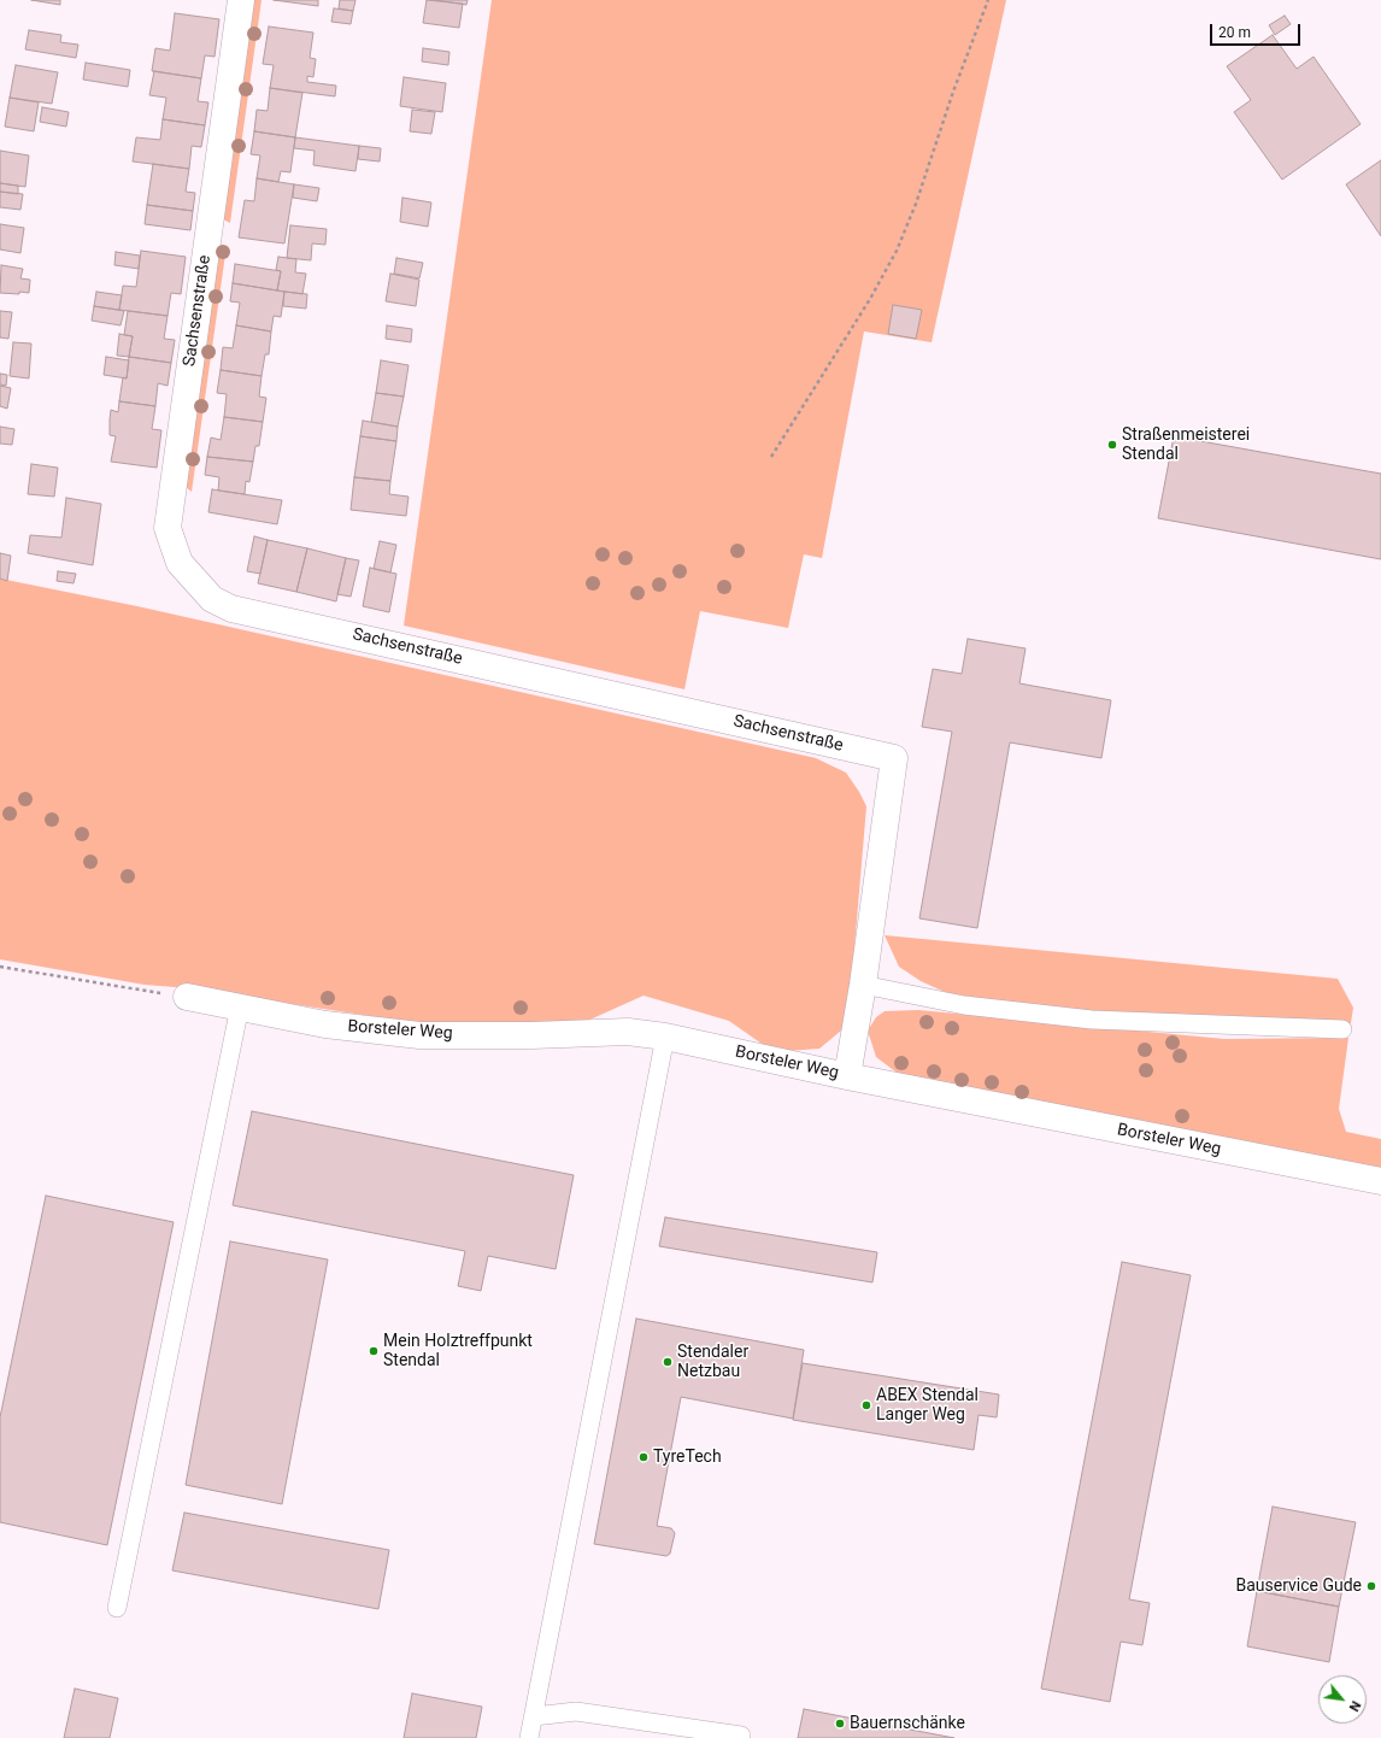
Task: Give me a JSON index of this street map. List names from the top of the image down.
{
  "streets": {
    "street": ["Sachsenstraße", "Borsteler Weg"]
  },
  "crossings": [
    ["Sachsenstraße", "Borsteler Weg"]
  ],
  "places": [
    "Straßenmeisterei Stendal",
    "Mein Holztreffpunkt Stendal",
    "Stendaler Netzbau",
    "ABEX Stendal Langer Weg",
    "TyreTech",
    "Bauservice Gude",
    "Bauernschänke"
  ],
  "scale_bar": "20 m",
  "north": "bottom right"
}
